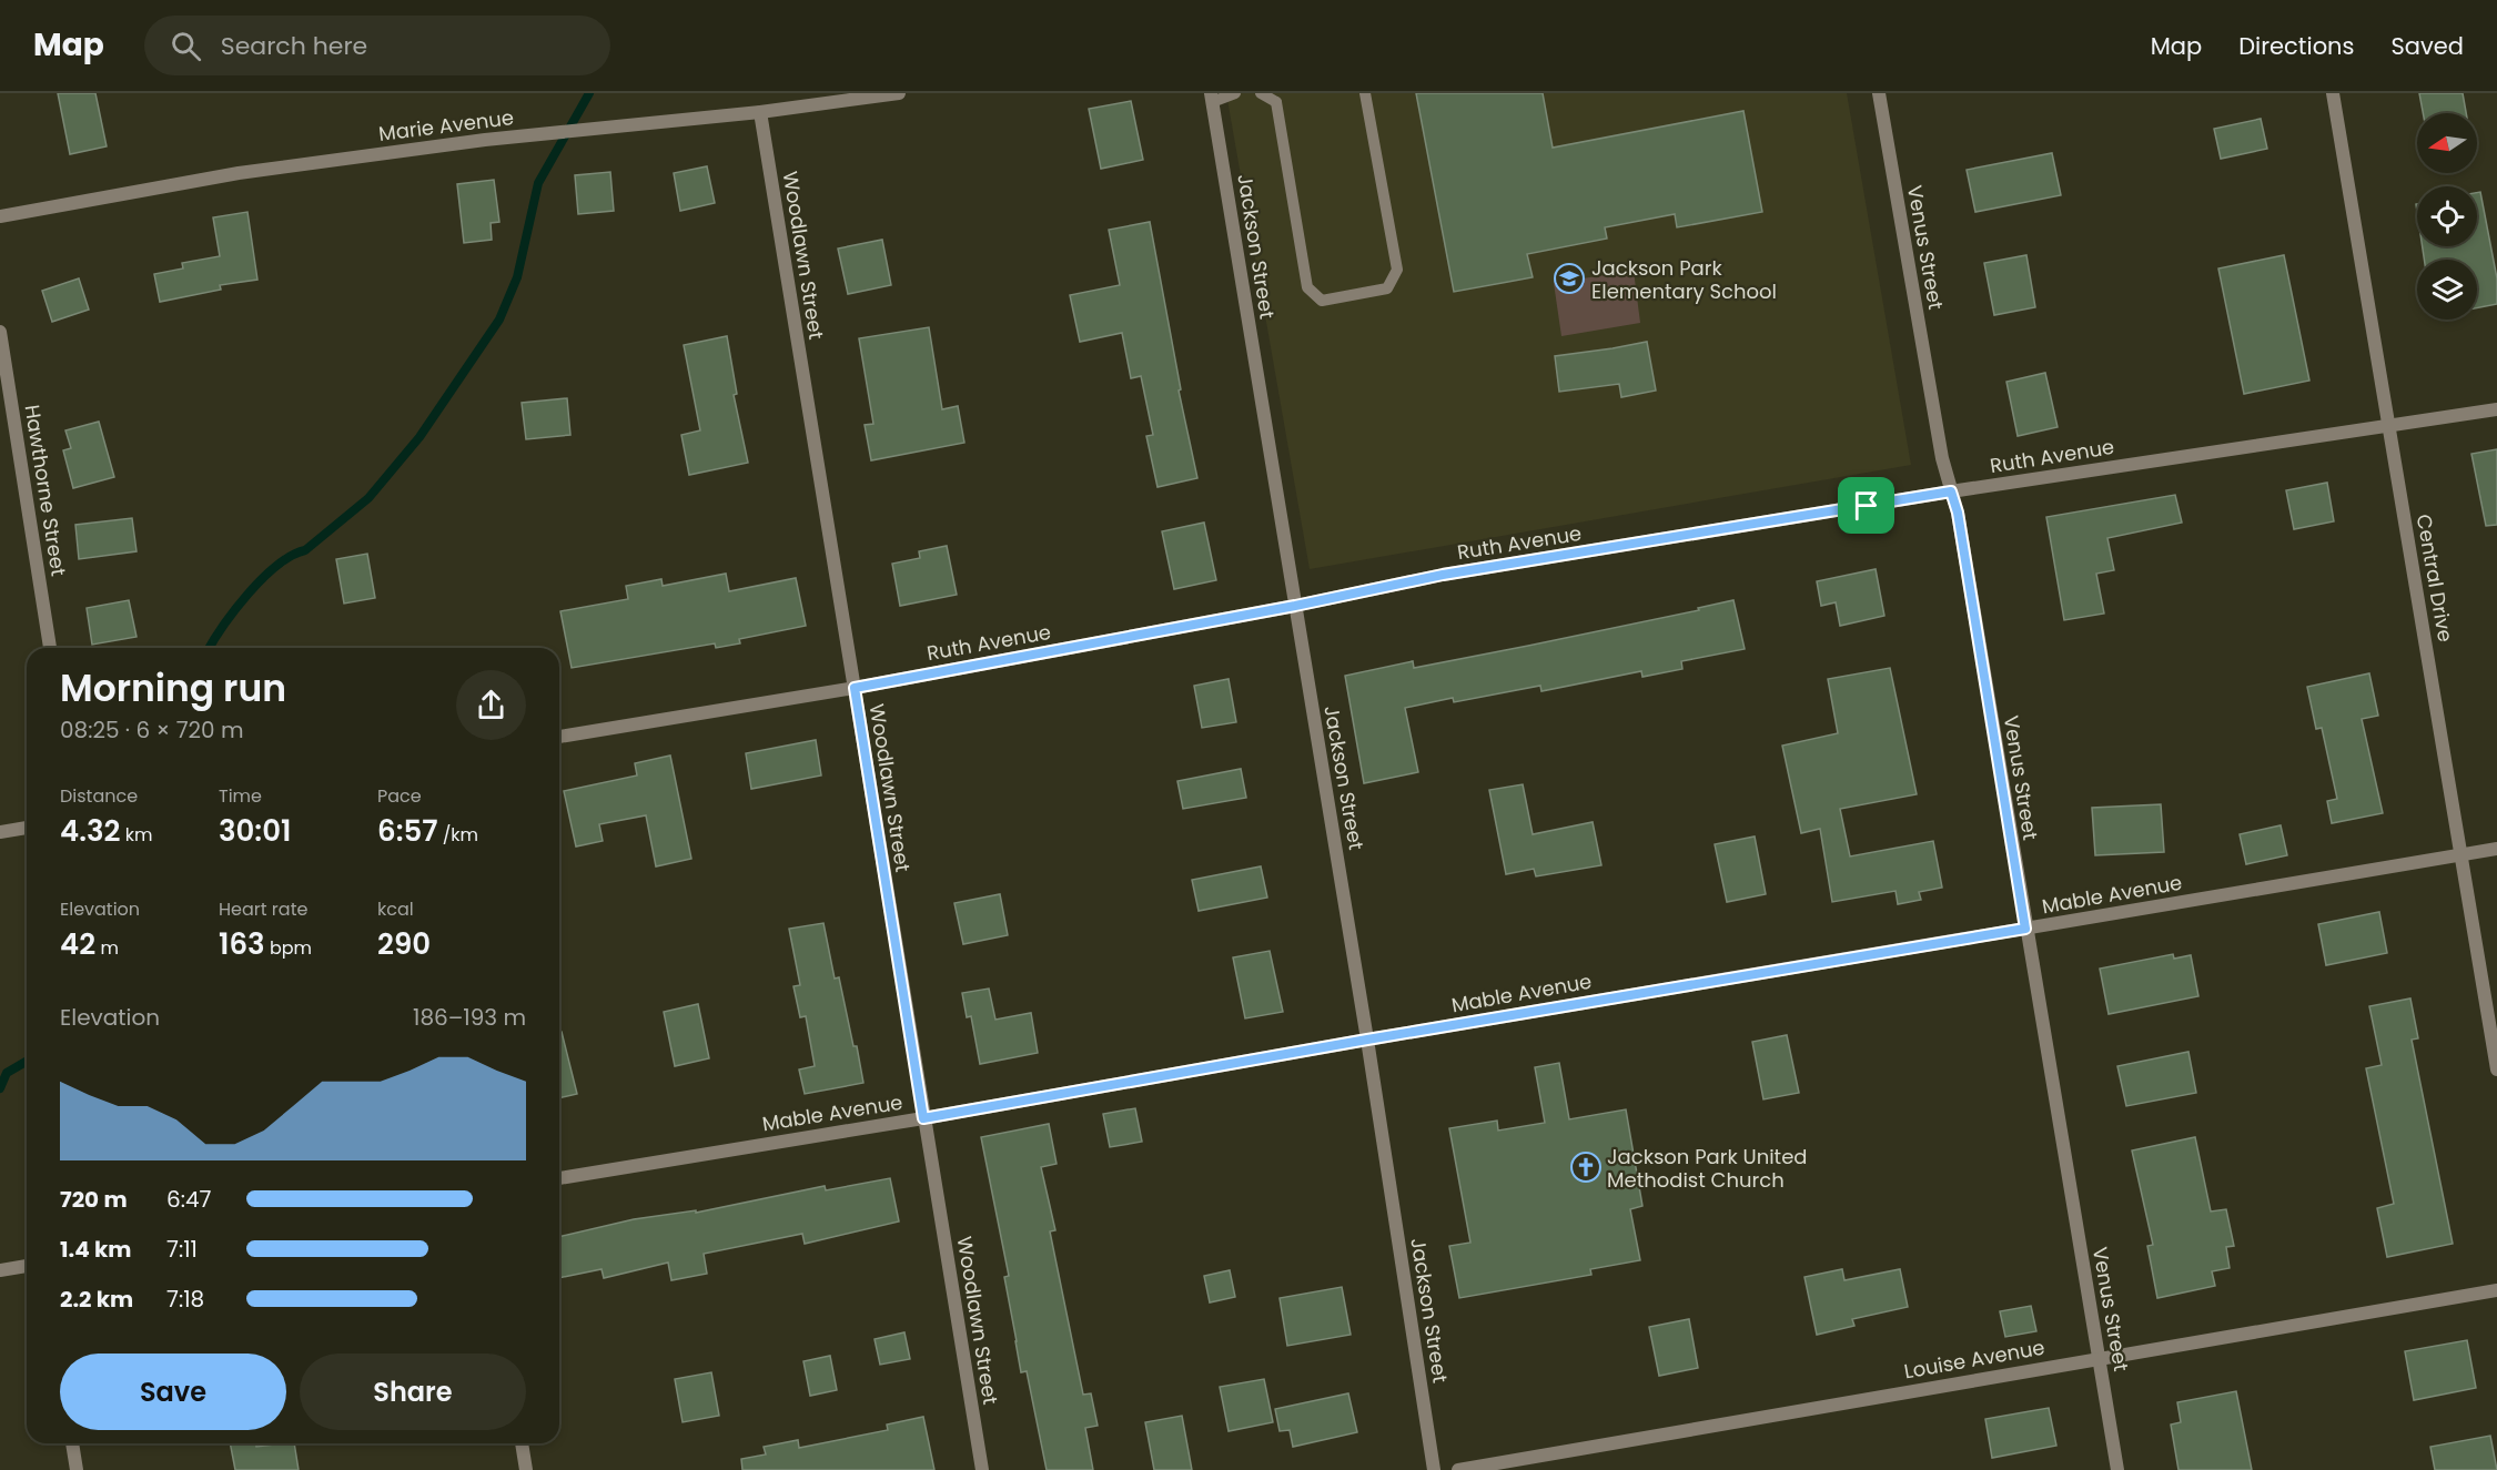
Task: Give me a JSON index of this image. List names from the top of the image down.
{
  "streets": {
    "street": [
      "Marie Avenue",
      "Jackson Street",
      "Venus Street",
      "Woodlawn Street",
      "Ruth Avenue",
      "Hawthorne Street",
      "Central Drive",
      "Mable Avenue",
      "Louise Avenue"
    ]
  },
  "crossings": [
    ["Marie Avenue", "Woodlawn Street"],
    ["Jackson Street", "Ruth Avenue"],
    ["Jackson Street", "Mable Avenue"],
    ["Venus Street", "Ruth Avenue"],
    ["Venus Street", "Mable Avenue"],
    ["Venus Street", "Louise Avenue"],
    ["Woodlawn Street", "Ruth Avenue"],
    ["Woodlawn Street", "Mable Avenue"],
    ["Ruth Avenue", "Central Drive"],
    ["Central Drive", "Mable Avenue"]
  ],
  "places": {
    "school or university": ["Jackson Park Elementary School"],
    "church": ["Jackson Park United Methodist Church"]
  },
  "north": "left",
  "page": {
    "header": "Map",
    "search": "Search here",
    "nav": ["Map", "Directions", "Saved"],
    "heading": ["Morning run", "08:25 · 6 × 720 m"],
    "stats": [
      ["Distance", "4.32 km"],
      ["Time", "30:01"],
      ["Pace", "6:57 /km"],
      ["Elevation", "42 m"],
      ["Heart rate", "163 bpm"],
      ["kcal", "290"]
    ],
    "chart": ["Elevation", "186–193 m"],
    "list": [
      {
        "name": "720 m",
        "note": "6:47"
      },
      {
        "name": "1.4 km",
        "note": "7:11"
      },
      {
        "name": "2.2 km",
        "note": "7:18"
      }
    ],
    "buttons": ["Save", "Share"]
  }
}
